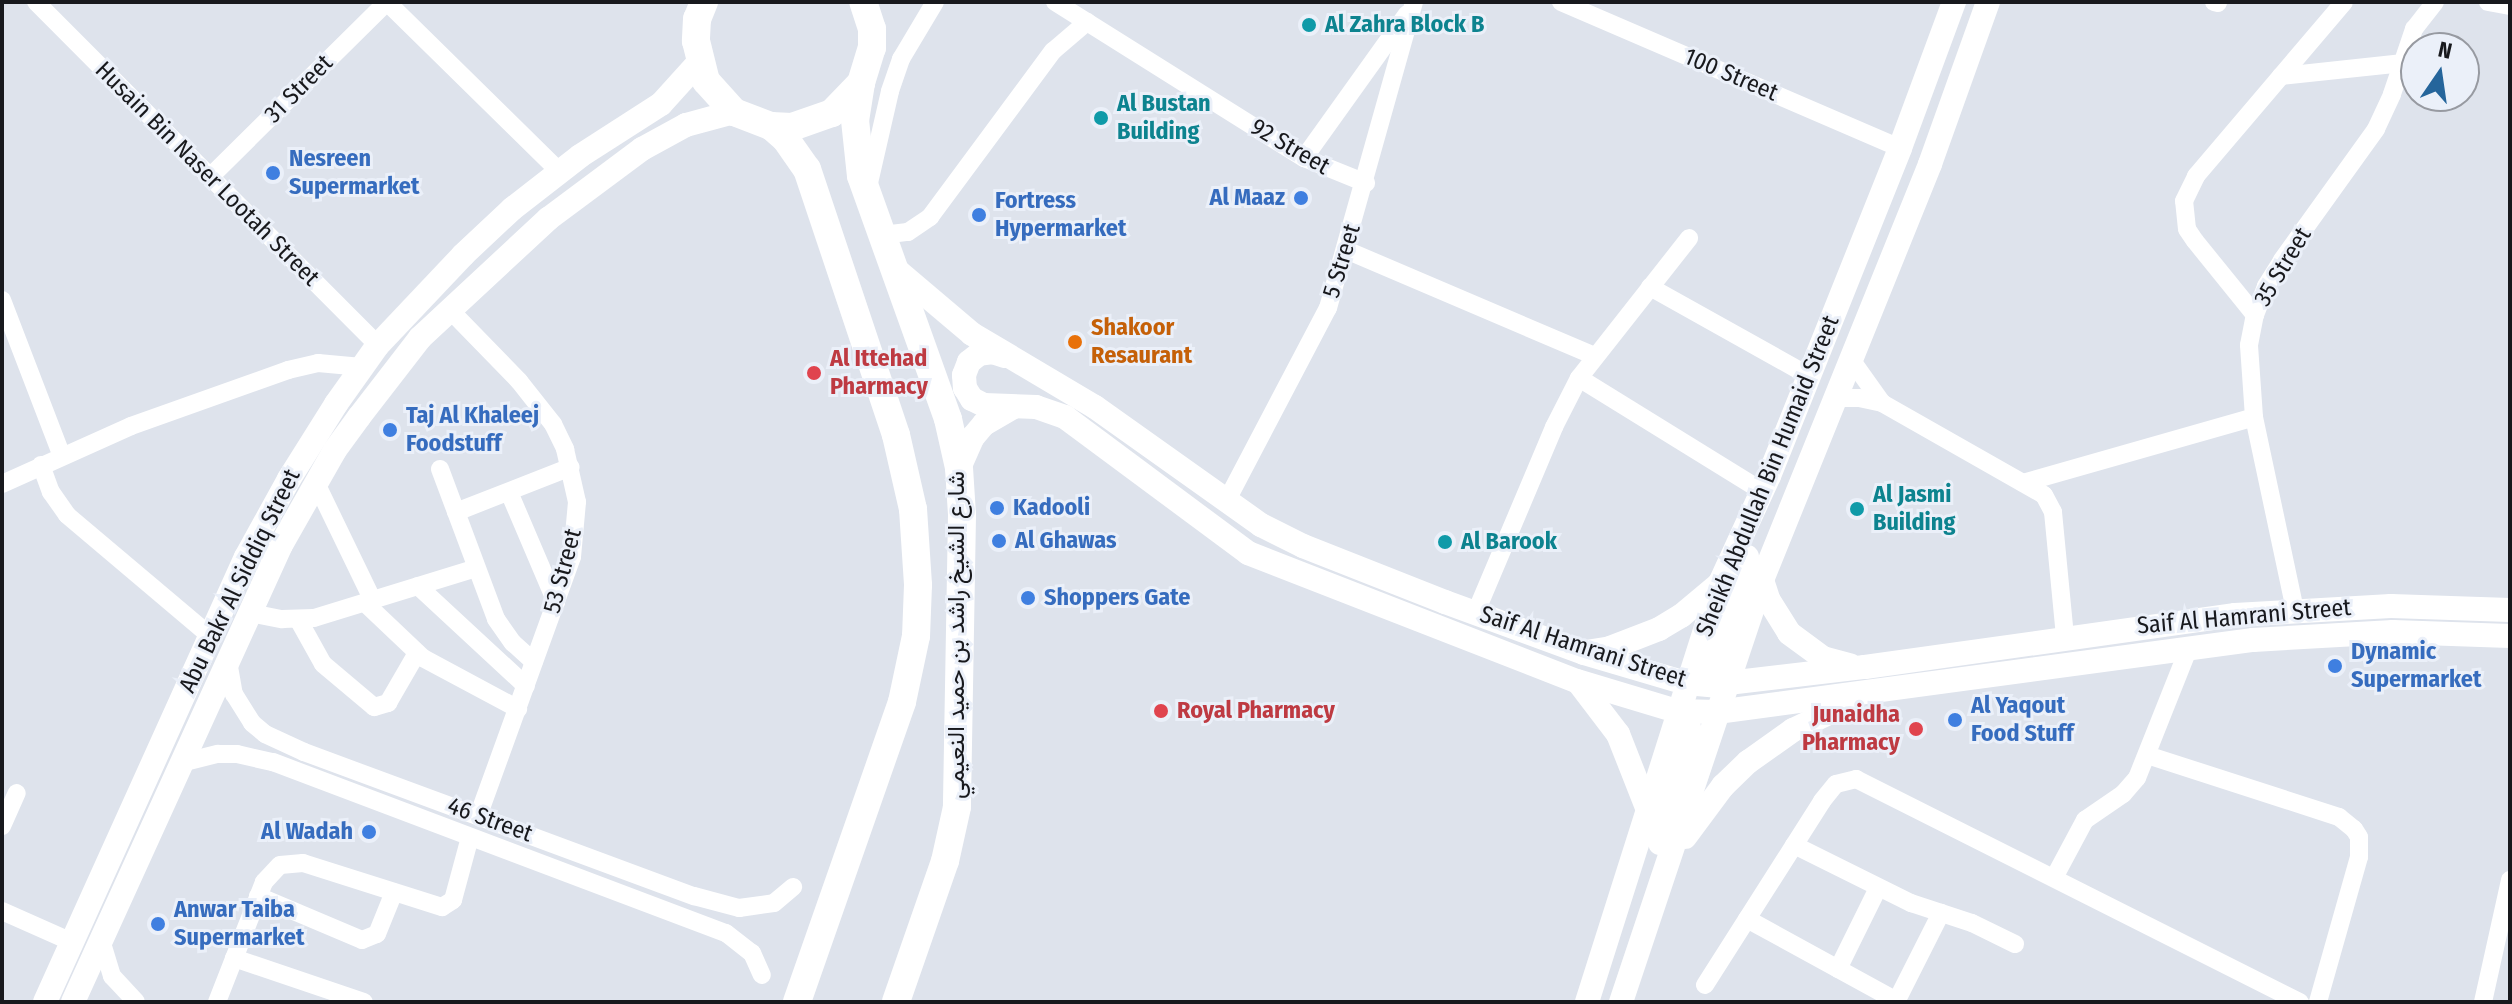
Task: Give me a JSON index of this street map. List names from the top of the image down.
{
  "streets": {
    "main road": ["شارع الشيخ راشد بن حميد النعيمي"],
    "street": [
      "100 Street",
      "31 Street",
      "92 Street",
      "Husain Bin Naser Lootah Street",
      "5 Street",
      "35 Street",
      "Sheikh Abdullah Bin Humaid Street",
      "53 Street",
      "Abu Bakr Al Siddiq Street",
      "Saif Al Hamrani Street",
      "46 Street"
    ]
  },
  "crossings": [
    ["100 Street", "Sheikh Abdullah Bin Humaid Street"],
    ["31 Street", "Husain Bin Naser Lootah Street"],
    ["92 Street", "5 Street"],
    ["Husain Bin Naser Lootah Street", "Abu Bakr Al Siddiq Street"],
    ["5 Street", "Saif Al Hamrani Street"],
    ["35 Street", "Saif Al Hamrani Street"],
    ["Sheikh Abdullah Bin Humaid Street", "Saif Al Hamrani Street"],
    ["53 Street", "Abu Bakr Al Siddiq Street"],
    ["53 Street", "46 Street"],
    ["Abu Bakr Al Siddiq Street", "46 Street"],
    ["Saif Al Hamrani Street", "شارع الشيخ راشد بن حميد النعيمي"]
  ],
  "places": [
    "Al Zahra Block B",
    "Al Bustan Building",
    "Nesreen Supermarket",
    "Al Maaz",
    "Fortress Hypermarket",
    "Shakoor Resaurant",
    "Al Ittehad Pharmacy",
    "Taj Al Khaleej Foodstuff",
    "Kadooli",
    "Al Jasmi Building",
    "Al Ghawas",
    "Al Barook",
    "Shoppers Gate",
    "Dynamic Supermarket",
    "Royal Pharmacy",
    "Al Yaqout Food Stuff",
    "Junaidha Pharmacy",
    "Al Wadah",
    "Anwar Taiba Supermarket"
  ],
  "north": "top"
}
